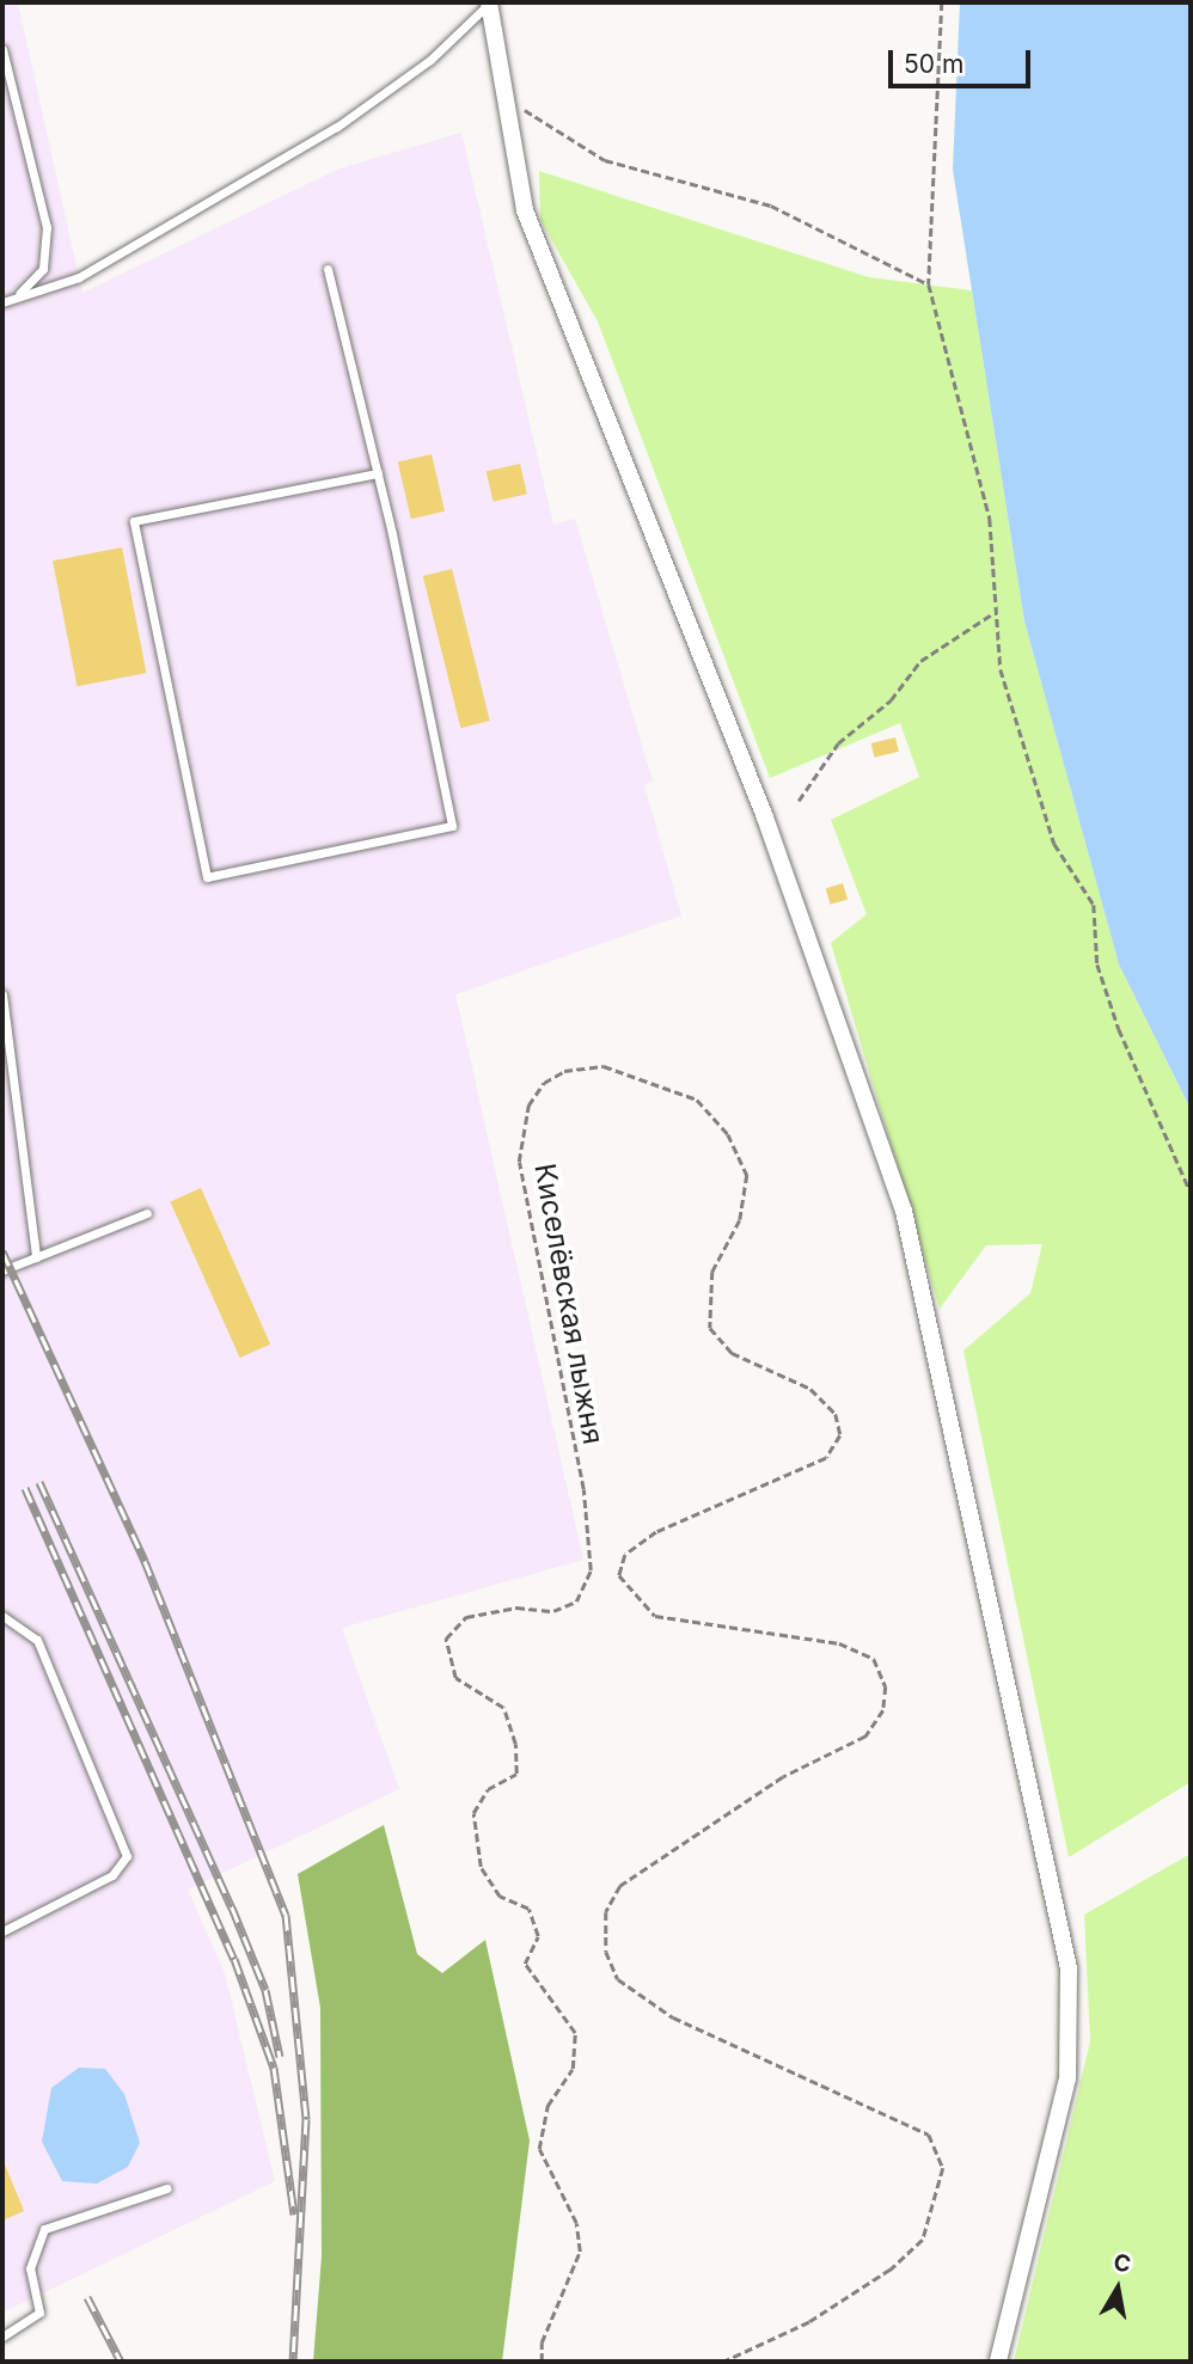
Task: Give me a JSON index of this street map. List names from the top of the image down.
{
  "streets": {
    "path": ["Киселёвская лыжня"]
  },
  "scale_bar": "50 m",
  "north": "top"
}
